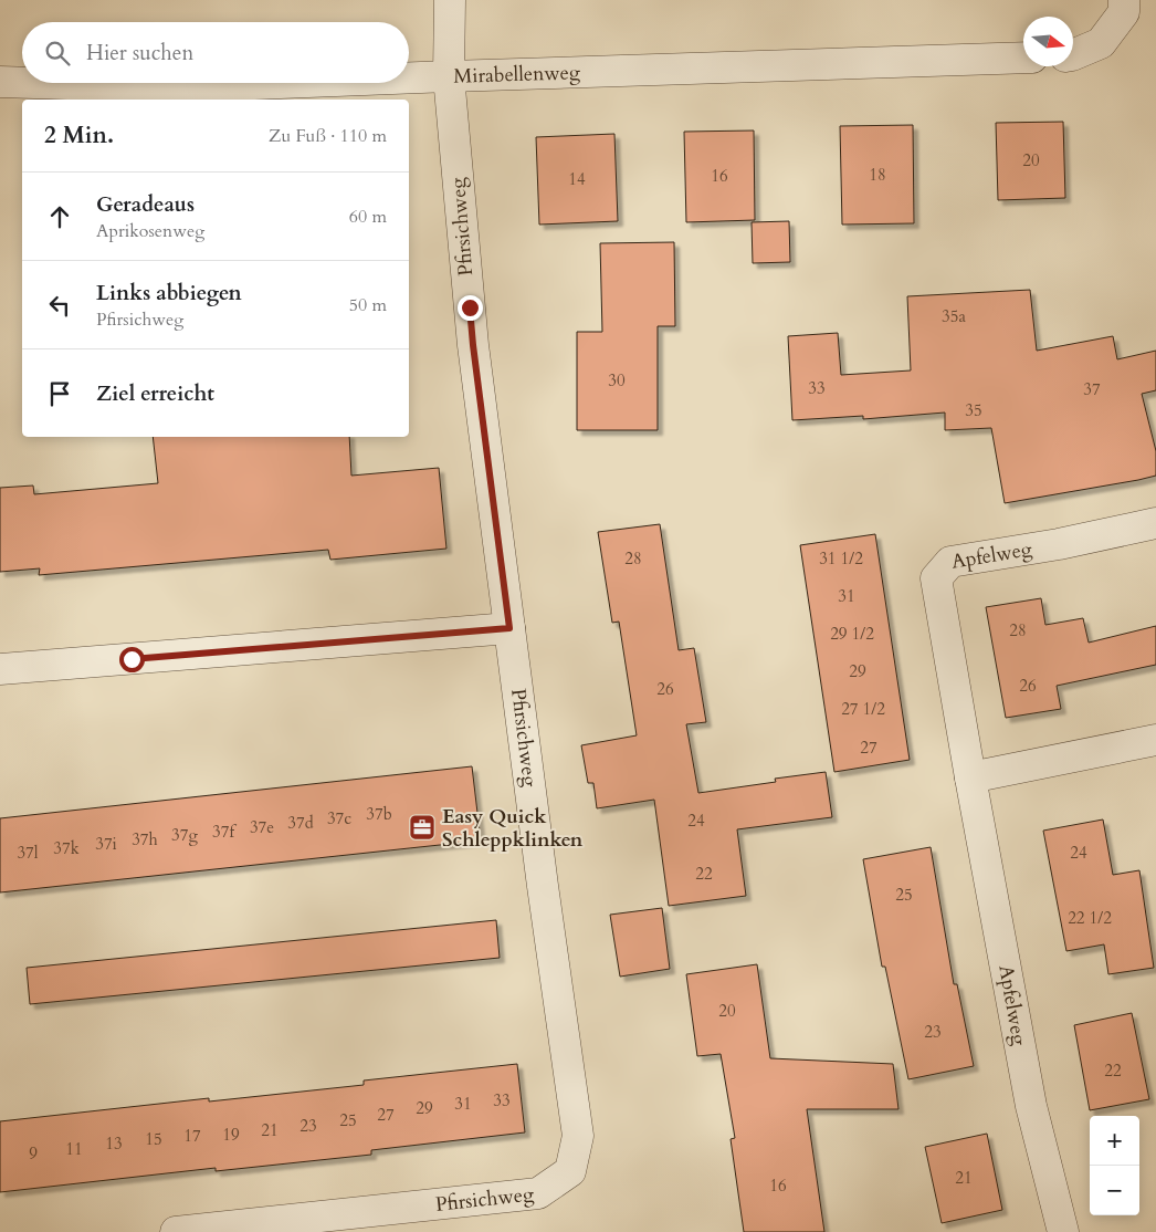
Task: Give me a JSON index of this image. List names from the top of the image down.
{
  "streets": {
    "street": ["Mirabellenweg", "Pfirsichweg", "Apfelweg"]
  },
  "crossings": [
    ["Mirabellenweg", "Pfirsichweg"]
  ],
  "places": {
    "office": ["Easy Quick Schleppklinken"]
  },
  "house_numbers": [
    "20",
    "18",
    "16",
    "14",
    "35a",
    "30",
    "33",
    "37",
    "35",
    "28",
    "31 1/2",
    "31",
    "28",
    "29 1/2",
    "29",
    "26",
    "26",
    "27 1/2",
    "27",
    "37b",
    "37c",
    "24",
    "37d",
    "37e",
    "37f",
    "37g",
    "37h",
    "37i",
    "37k",
    "37l",
    "24",
    "22",
    "25",
    "22 1/2",
    "20",
    "23",
    "22",
    "33",
    "31",
    "29",
    "27",
    "25",
    "23",
    "21",
    "19",
    "17",
    "15",
    "13",
    "11",
    "9",
    "21",
    "16"
  ],
  "north": "right",
  "page": {
    "search": "Hier suchen",
    "heading": ["2 Min.", "Zu Fuß · 110 m"],
    "list": [
      ["Geradeaus", "Aprikosenweg", "60 m"],
      ["Links abbiegen", "Pfirsichweg", "50 m"],
      "Ziel erreicht"
    ],
    "map_buttons": ["+", "−"]
  }
}
